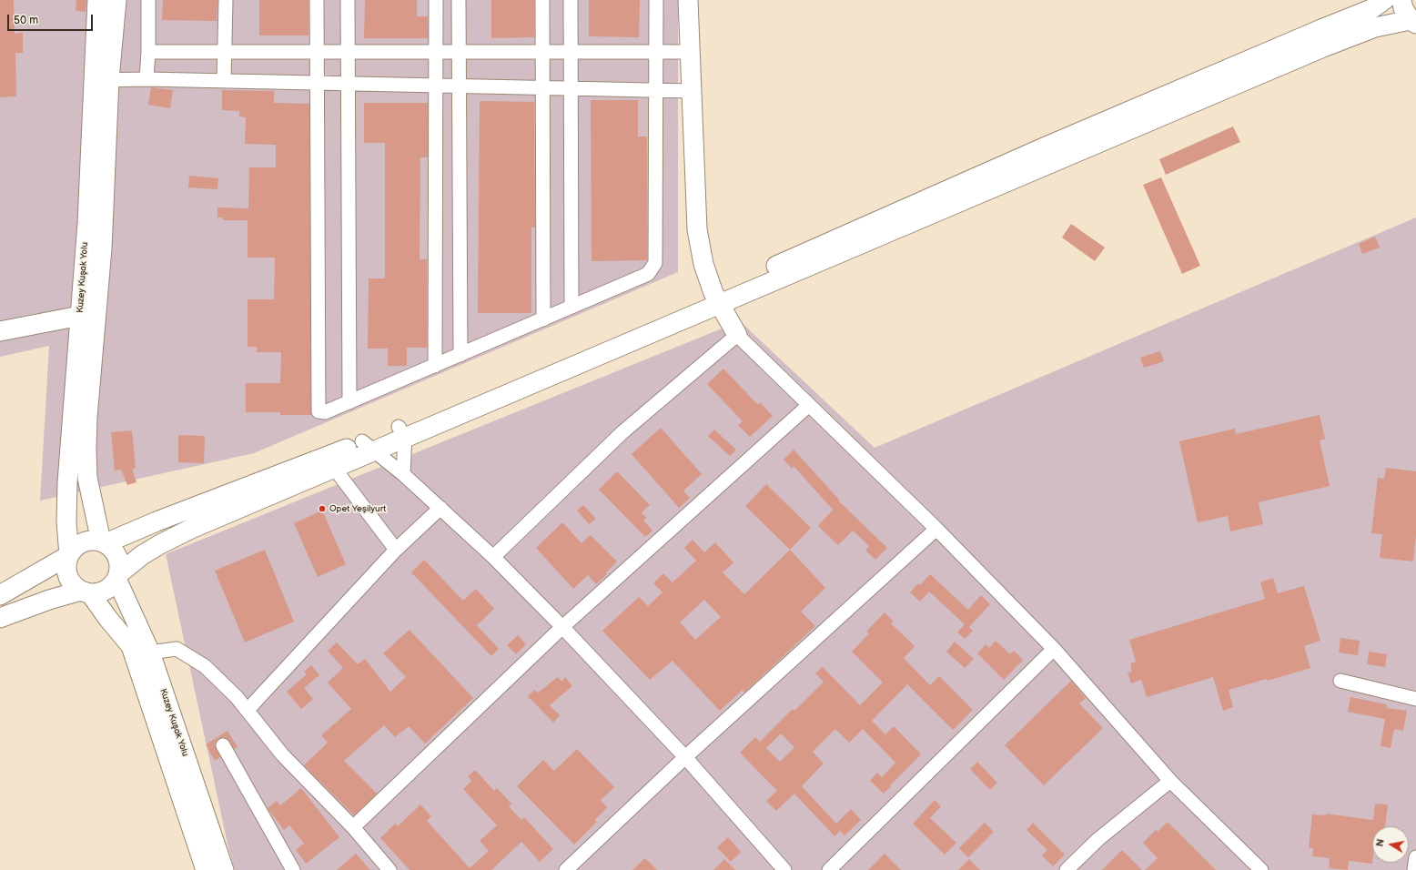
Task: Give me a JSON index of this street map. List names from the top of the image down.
{
  "streets": {
    "street": ["Kuzey Kuşak Yolu"]
  },
  "places": ["Opet Yeşilyurt"],
  "scale_bar": "50 m",
  "north": "left"
}
